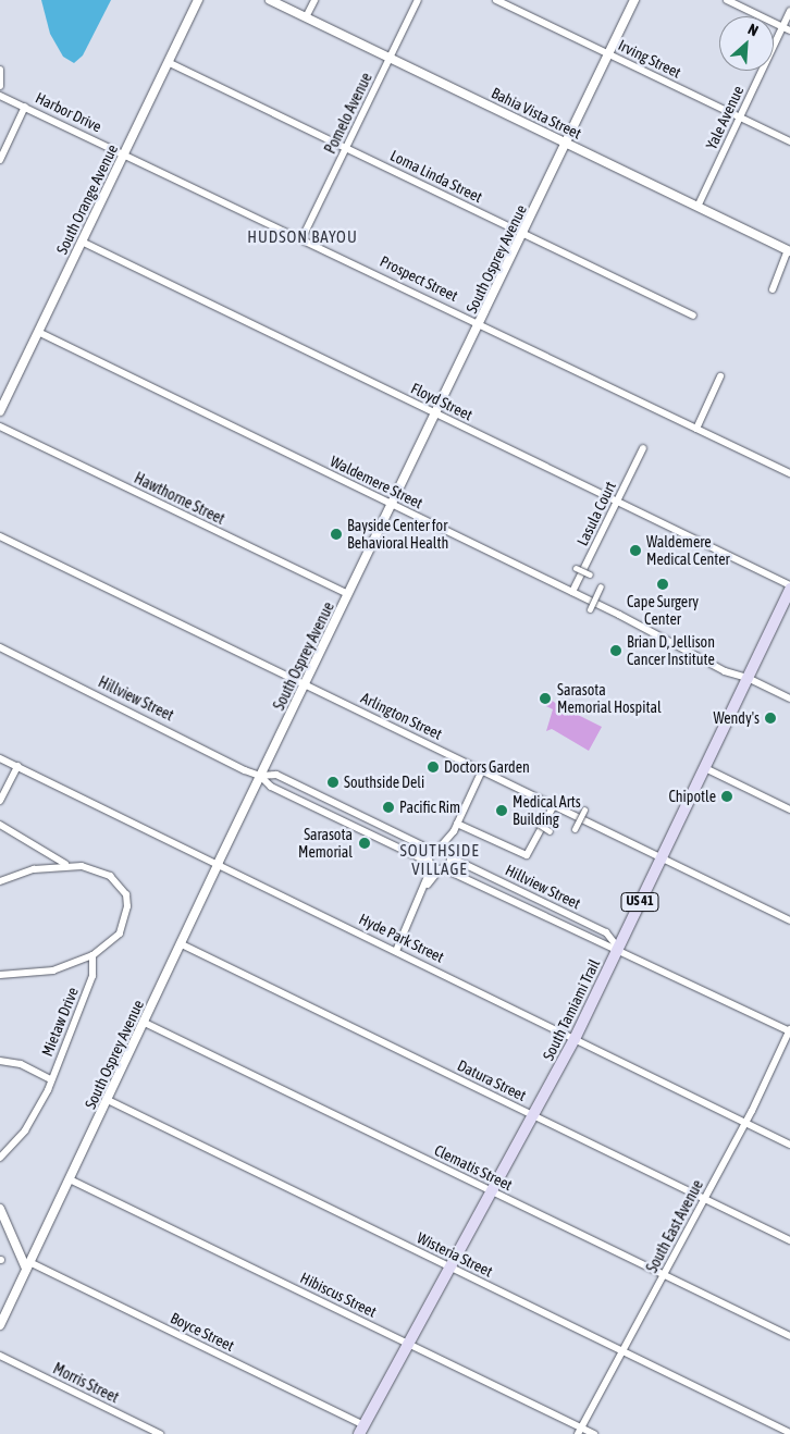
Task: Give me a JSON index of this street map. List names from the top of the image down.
{
  "streets": {
    "main road": ["US 41", "South Tamiami Trail"],
    "street": [
      "Irving Street",
      "Harbor Drive",
      "Pomelo Avenue",
      "Bahia Vista Street",
      "Yale Avenue",
      "Loma Linda Street",
      "South Orange Avenue",
      "South Osprey Avenue",
      "Prospect Street",
      "Floyd Street",
      "Waldemere Street",
      "Hawthorne Street",
      "Lasula Court",
      "Hillview Street",
      "Arlington Street",
      "Hyde Park Street",
      "Mietaw Drive",
      "Datura Street",
      "Clematis Street",
      "South East Avenue",
      "Wisteria Street",
      "Hibiscus Street",
      "Boyce Street",
      "Morris Street"
    ]
  },
  "crossings": [
    ["Irving Street", "Yale Avenue"],
    ["Irving Street", "South Osprey Avenue"],
    ["Harbor Drive", "South Orange Avenue"],
    ["Harbor Drive", "Prospect Street"],
    ["Pomelo Avenue", "Bahia Vista Street"],
    ["Pomelo Avenue", "Loma Linda Street"],
    ["Pomelo Avenue", "Prospect Street"],
    ["Bahia Vista Street", "Yale Avenue"],
    ["Bahia Vista Street", "South Osprey Avenue"],
    ["Loma Linda Street", "South Orange Avenue"],
    ["Loma Linda Street", "South Osprey Avenue"],
    ["South Orange Avenue", "Prospect Street"],
    ["South Orange Avenue", "Floyd Street"],
    ["South Orange Avenue", "Waldemere Street"],
    ["South Osprey Avenue", "Prospect Street"],
    ["South Osprey Avenue", "Floyd Street"],
    ["South Osprey Avenue", "Waldemere Street"],
    ["South Osprey Avenue", "Hawthorne Street"],
    ["South Osprey Avenue", "Hillview Street"],
    ["South Osprey Avenue", "Arlington Street"],
    ["South Osprey Avenue", "Hyde Park Street"],
    ["South Osprey Avenue", "Datura Street"],
    ["South Osprey Avenue", "Clematis Street"],
    ["South Osprey Avenue", "Wisteria Street"],
    ["South Osprey Avenue", "Hibiscus Street"],
    ["South Osprey Avenue", "Boyce Street"],
    ["Floyd Street", "Lasula Court"],
    ["Floyd Street", "South Tamiami Trail"],
    ["Waldemere Street", "Lasula Court"],
    ["Waldemere Street", "South Tamiami Trail"],
    ["Hillview Street", "South Tamiami Trail"],
    ["Hillview Street", "South East Avenue"],
    ["Arlington Street", "South Tamiami Trail"],
    ["Hyde Park Street", "South Tamiami Trail"],
    ["Hyde Park Street", "South East Avenue"],
    ["South Tamiami Trail", "Datura Street"],
    ["South Tamiami Trail", "Clematis Street"],
    ["South Tamiami Trail", "Wisteria Street"],
    ["South Tamiami Trail", "Hibiscus Street"],
    ["South Tamiami Trail", "Boyce Street"],
    ["Datura Street", "South East Avenue"],
    ["Clematis Street", "South East Avenue"],
    ["South East Avenue", "Wisteria Street"],
    ["South East Avenue", "Hibiscus Street"]
  ],
  "districts": ["HUDSON BAYOU", "SOUTHSIDE VILLAGE"],
  "places": [
    "Bayside Center for Behavioral Health",
    "Waldemere Medical Center",
    "Cape Surgery Center",
    "Brian D, Jellison Cancer Institute",
    "Sarasota Memorial Hospital",
    "Wendy's",
    "Doctors Garden",
    "Southside Deli",
    "Chipotle",
    "Pacific Rim",
    "Medical Arts Building",
    "Sarasota Memorial"
  ],
  "north": "top right"
}
